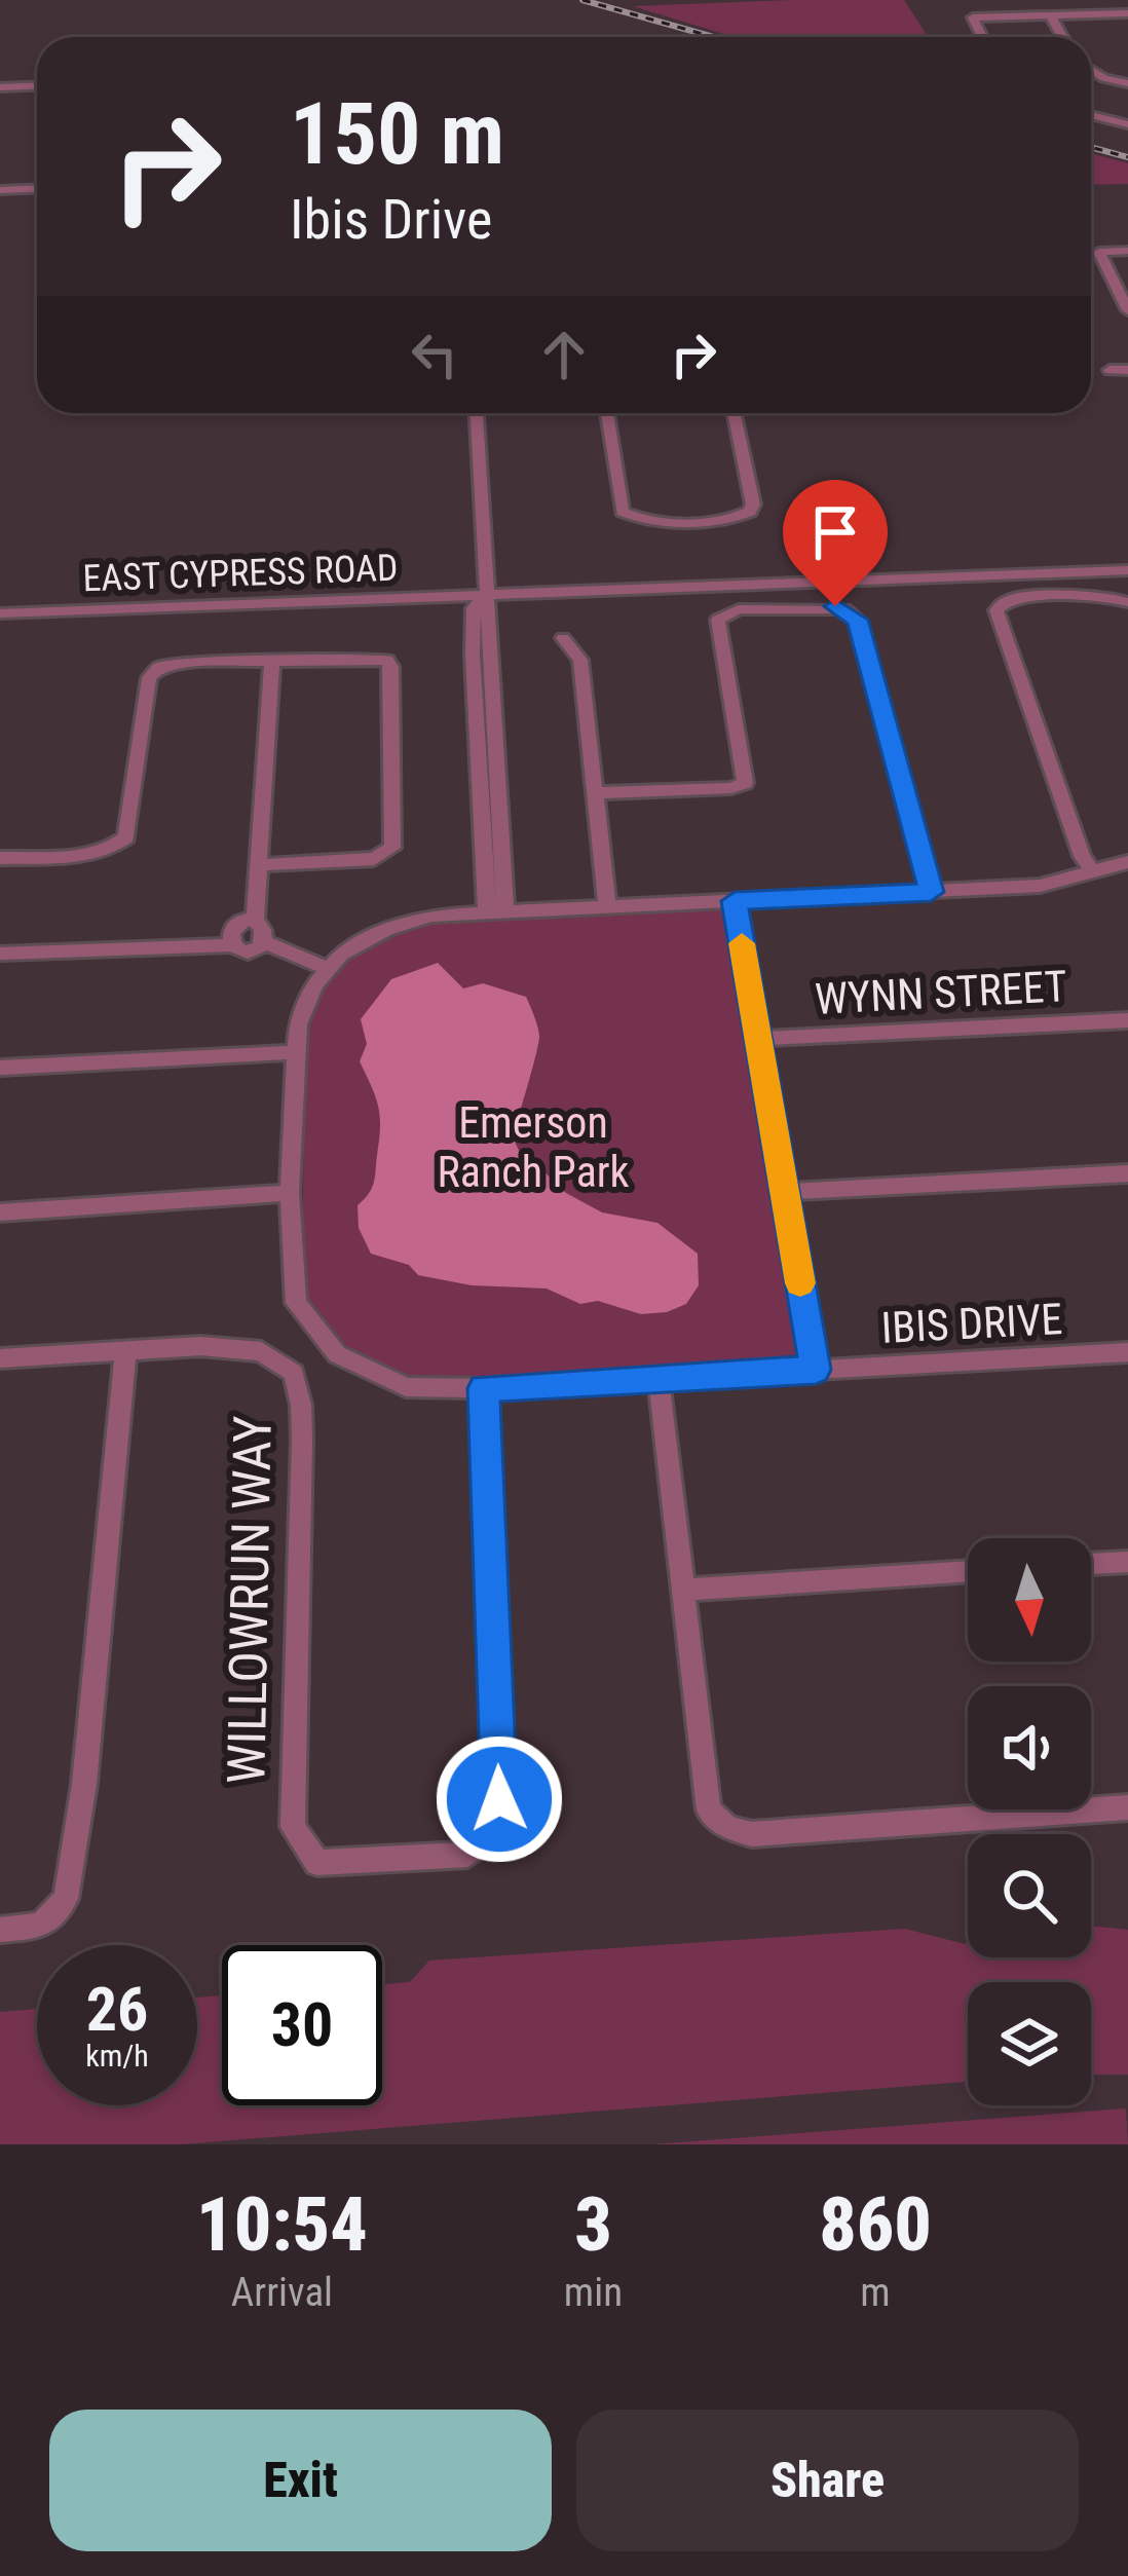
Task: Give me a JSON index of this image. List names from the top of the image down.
{
  "streets": {
    "street": [
      "EAST CYPRESS ROAD",
      "WYNN STREET",
      "IBIS DRIVE",
      "WILLOWRUN WAY"
    ]
  },
  "crossings": [
    ["IBIS DRIVE", "WILLOWRUN WAY"]
  ],
  "parks": ["Emerson Ranch Park"],
  "north": "bottom",
  "page": {
    "turn": ["150 m", "Ibis Drive"],
    "speed": "26 km/h",
    "limit": "30",
    "eta": [
      "10:54",
      "Arrival",
      "3",
      "min",
      "860",
      "m"
    ],
    "buttons": ["Exit", "Share"]
  }
}
